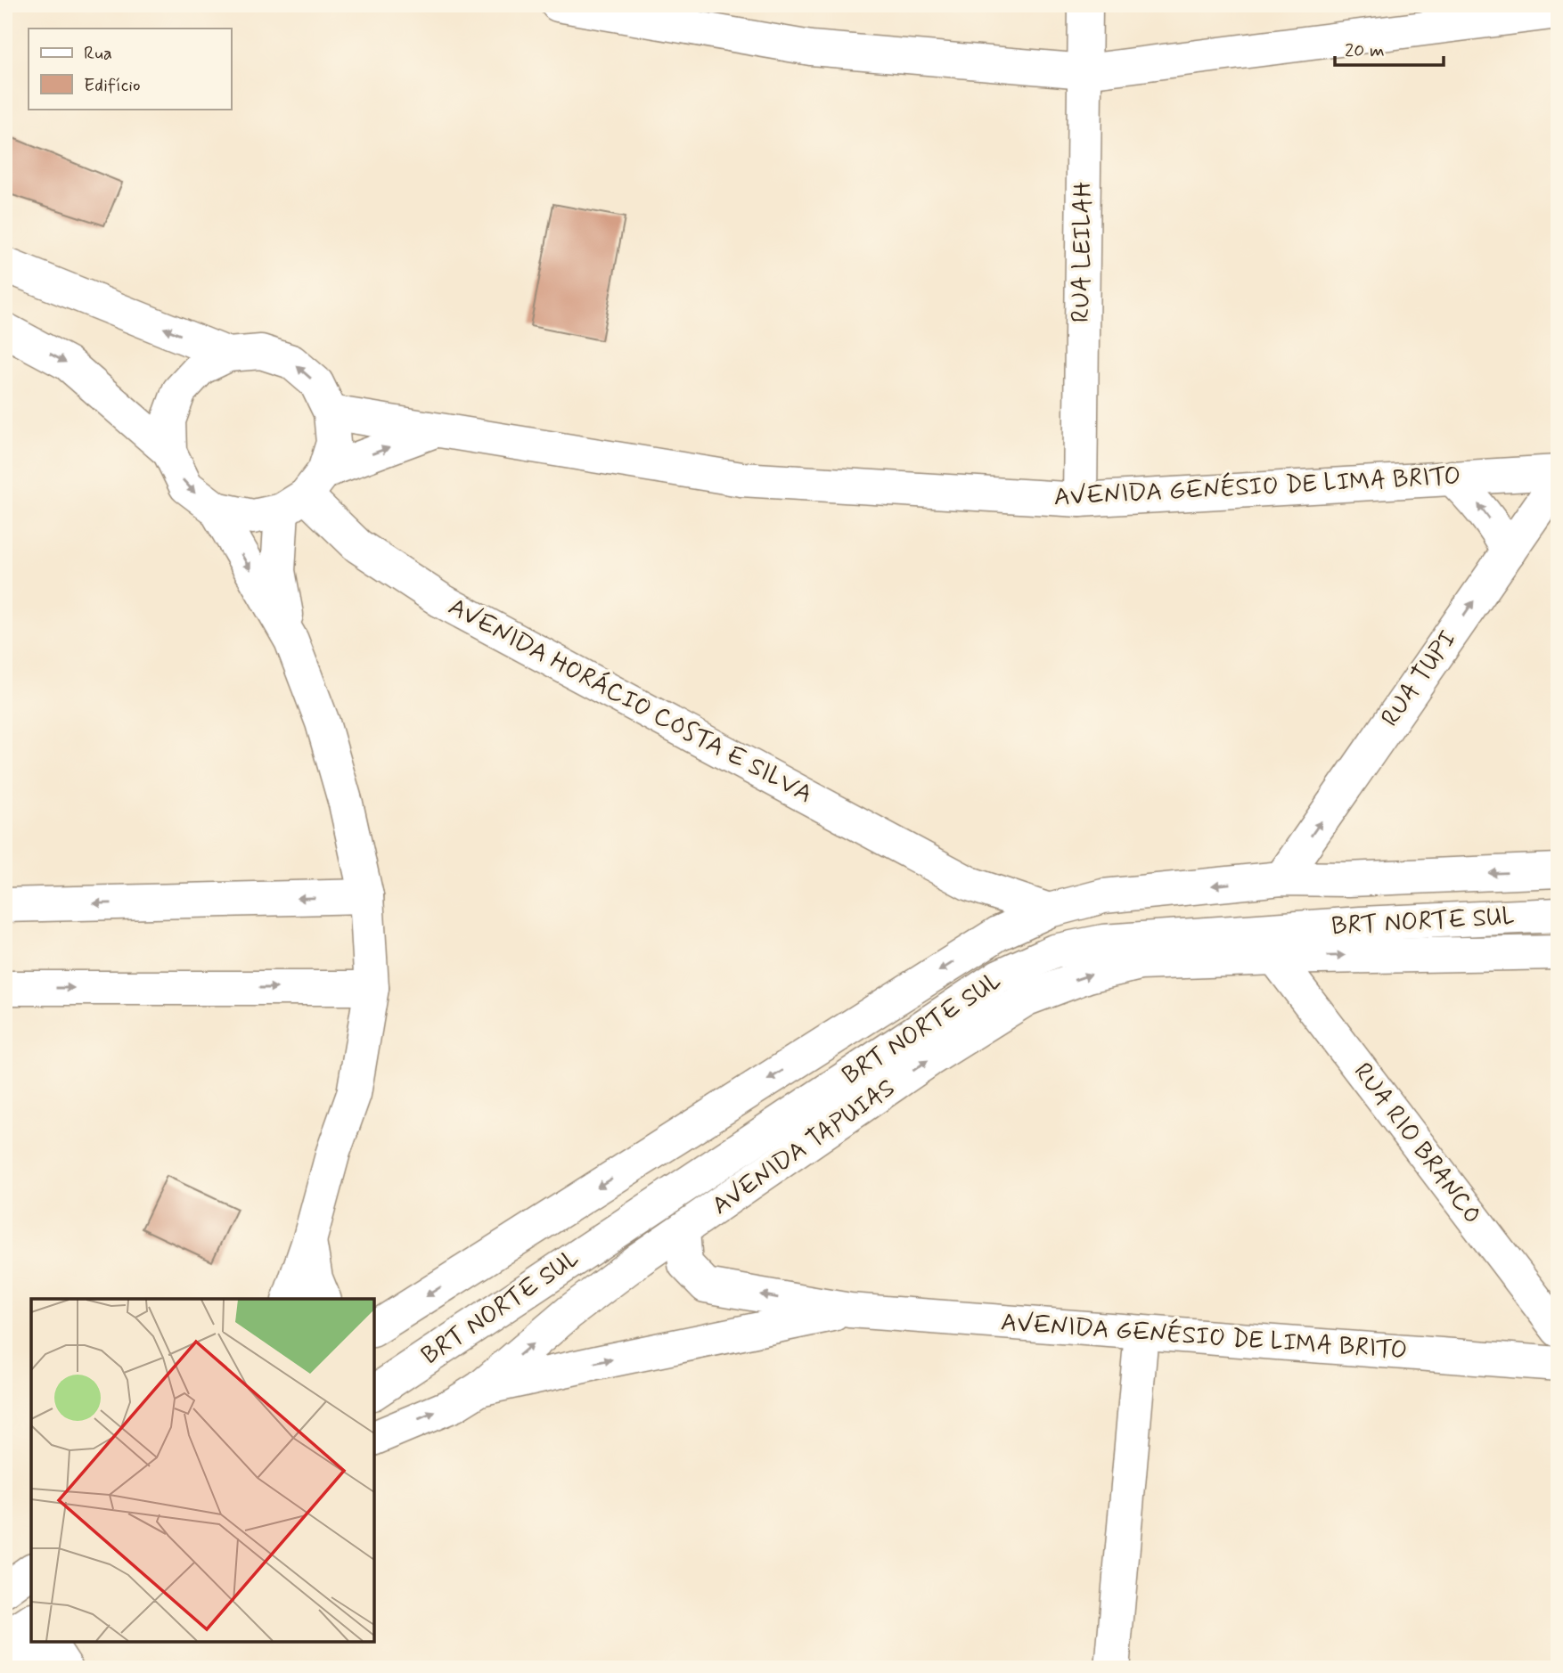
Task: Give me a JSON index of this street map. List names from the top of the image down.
{
  "streets": {
    "street": [
      "RUA LEILAH",
      "AVENIDA GENÉSIO DE LIMA BRITO",
      "RUA TUPI",
      "AVENIDA HORÁCIO COSTA E SILVA",
      "BRT NORTE SUL",
      "RUA RIO BRANCO",
      "AVENIDA TAPUIAS"
    ]
  },
  "crossings": [
    ["RUA LEILAH", "AVENIDA GENÉSIO DE LIMA BRITO"],
    ["AVENIDA GENÉSIO DE LIMA BRITO", "AVENIDA HORÁCIO COSTA E SILVA"],
    ["AVENIDA GENÉSIO DE LIMA BRITO", "AVENIDA TAPUIAS"],
    ["RUA RIO BRANCO", "AVENIDA TAPUIAS"]
  ],
  "one_way": ["RUA TUPI"],
  "legend": ["Rua", "Edifício"],
  "scale_bar": "20 m"
}
